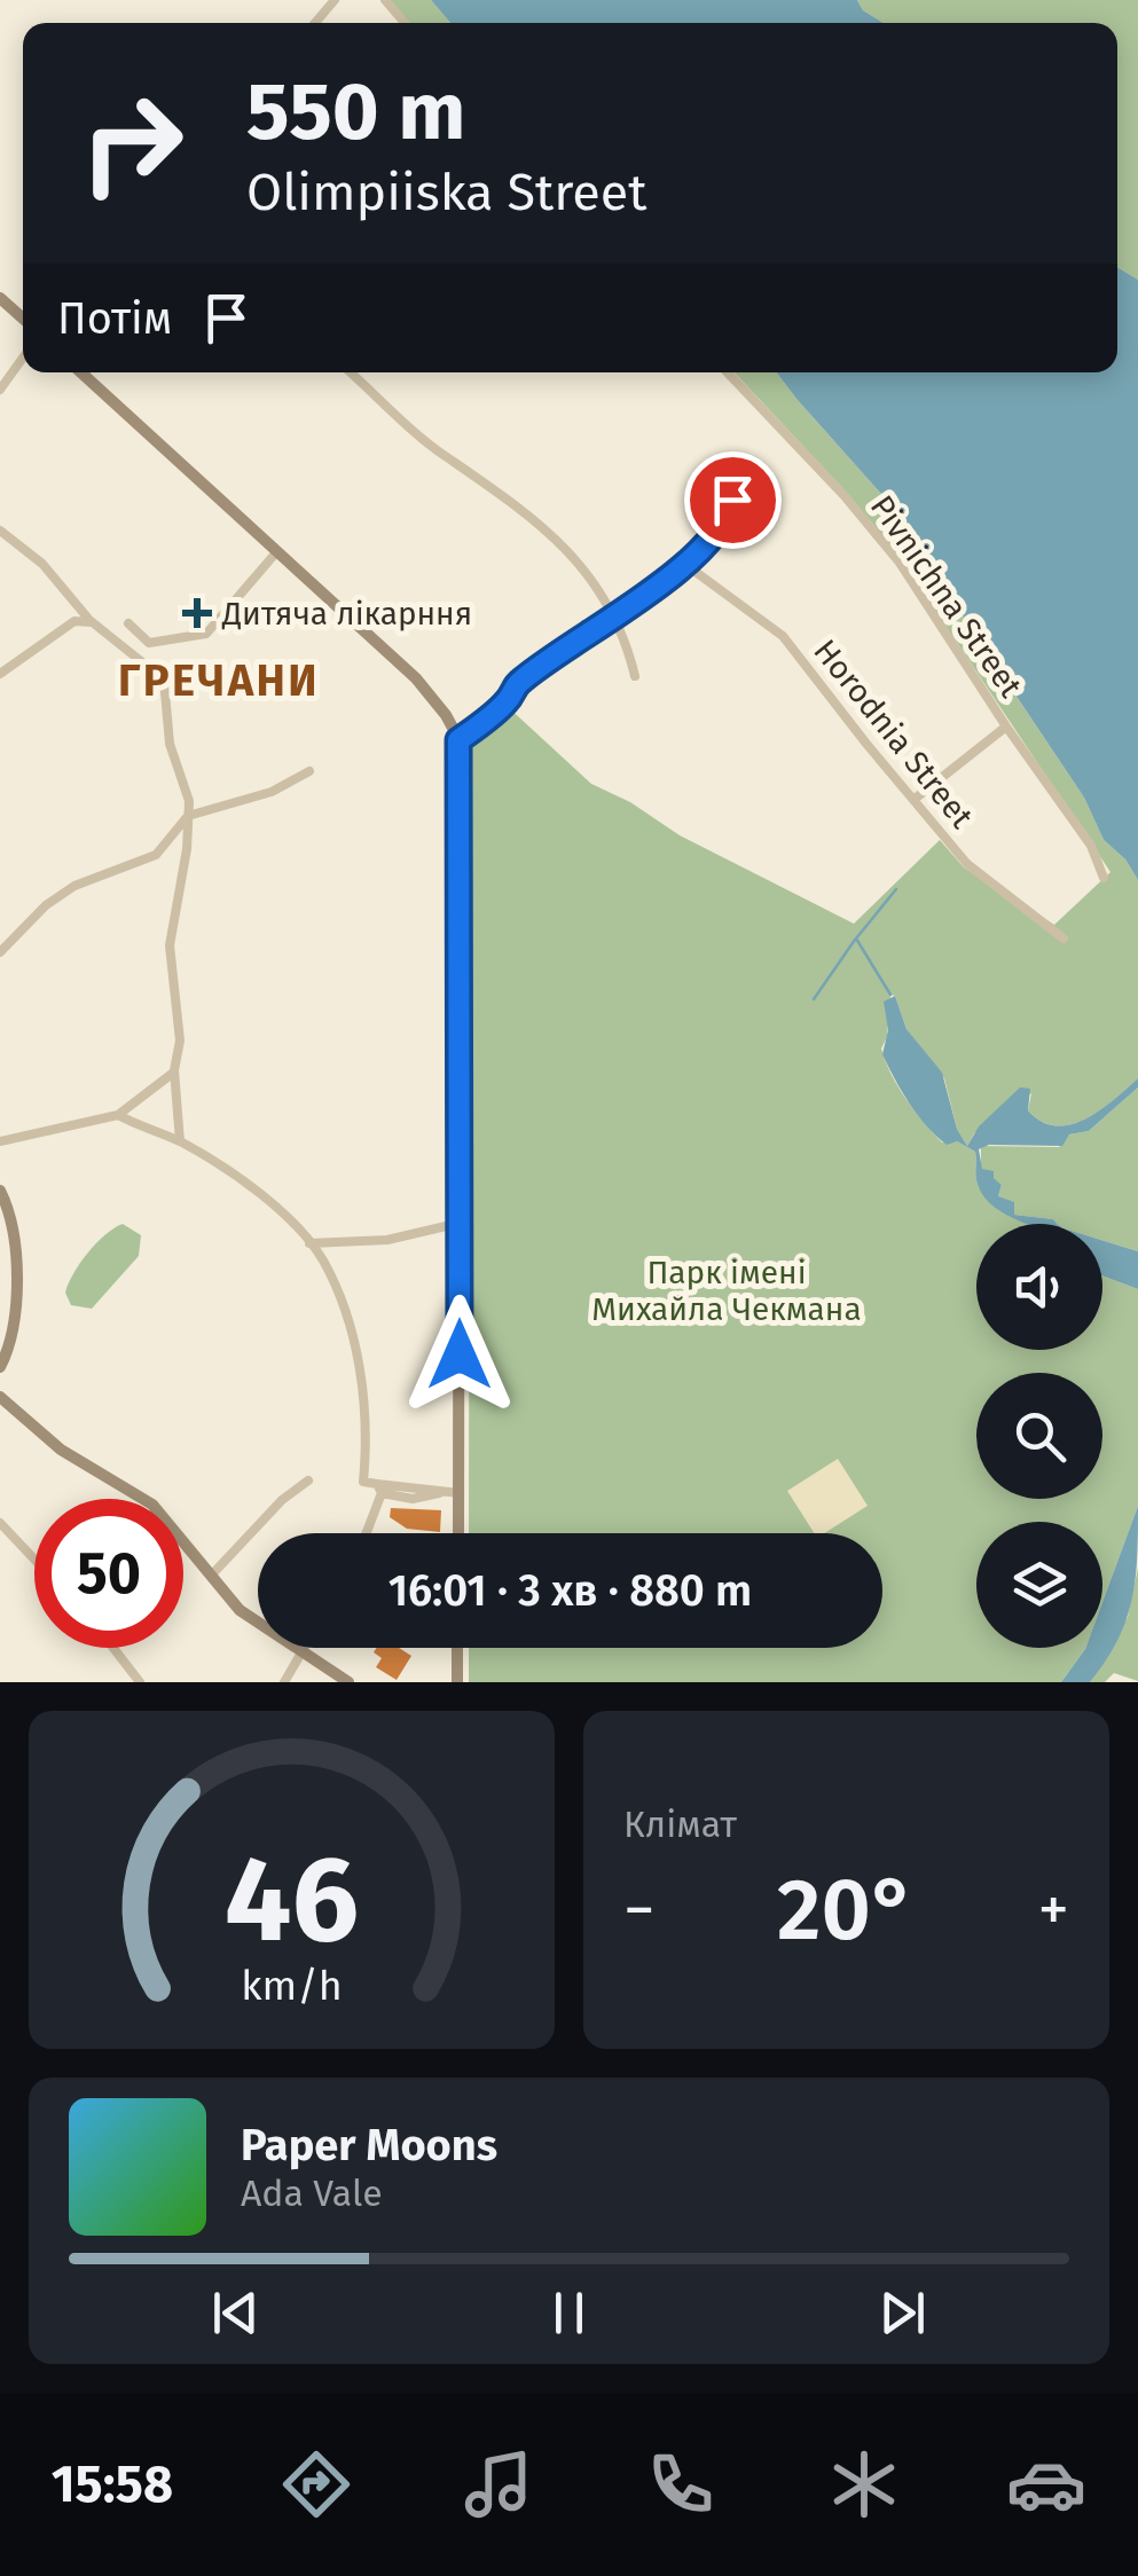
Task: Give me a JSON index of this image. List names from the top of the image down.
{
  "streets": {
    "street": ["Pivnichna Street", "Horodnia Street"]
  },
  "districts": ["ГРЕЧАНИ"],
  "parks": ["Парк імені Михайла Чекмана"],
  "places": {
    "health": ["Дитяча лікарння"]
  },
  "page": {
    "turn": ["550 m", "Olimpiiska Street"],
    "then": "Потім",
    "limit": "50",
    "trip": "16:01 · 3 хв · 880 m",
    "tile": "Клімат",
    "heat": ["−", "20°", "+"],
    "song": ["Paper Moons", "Ada Vale"],
    "tabs": "15:58",
    "gauge": ["46", "km/h"]
  }
}
